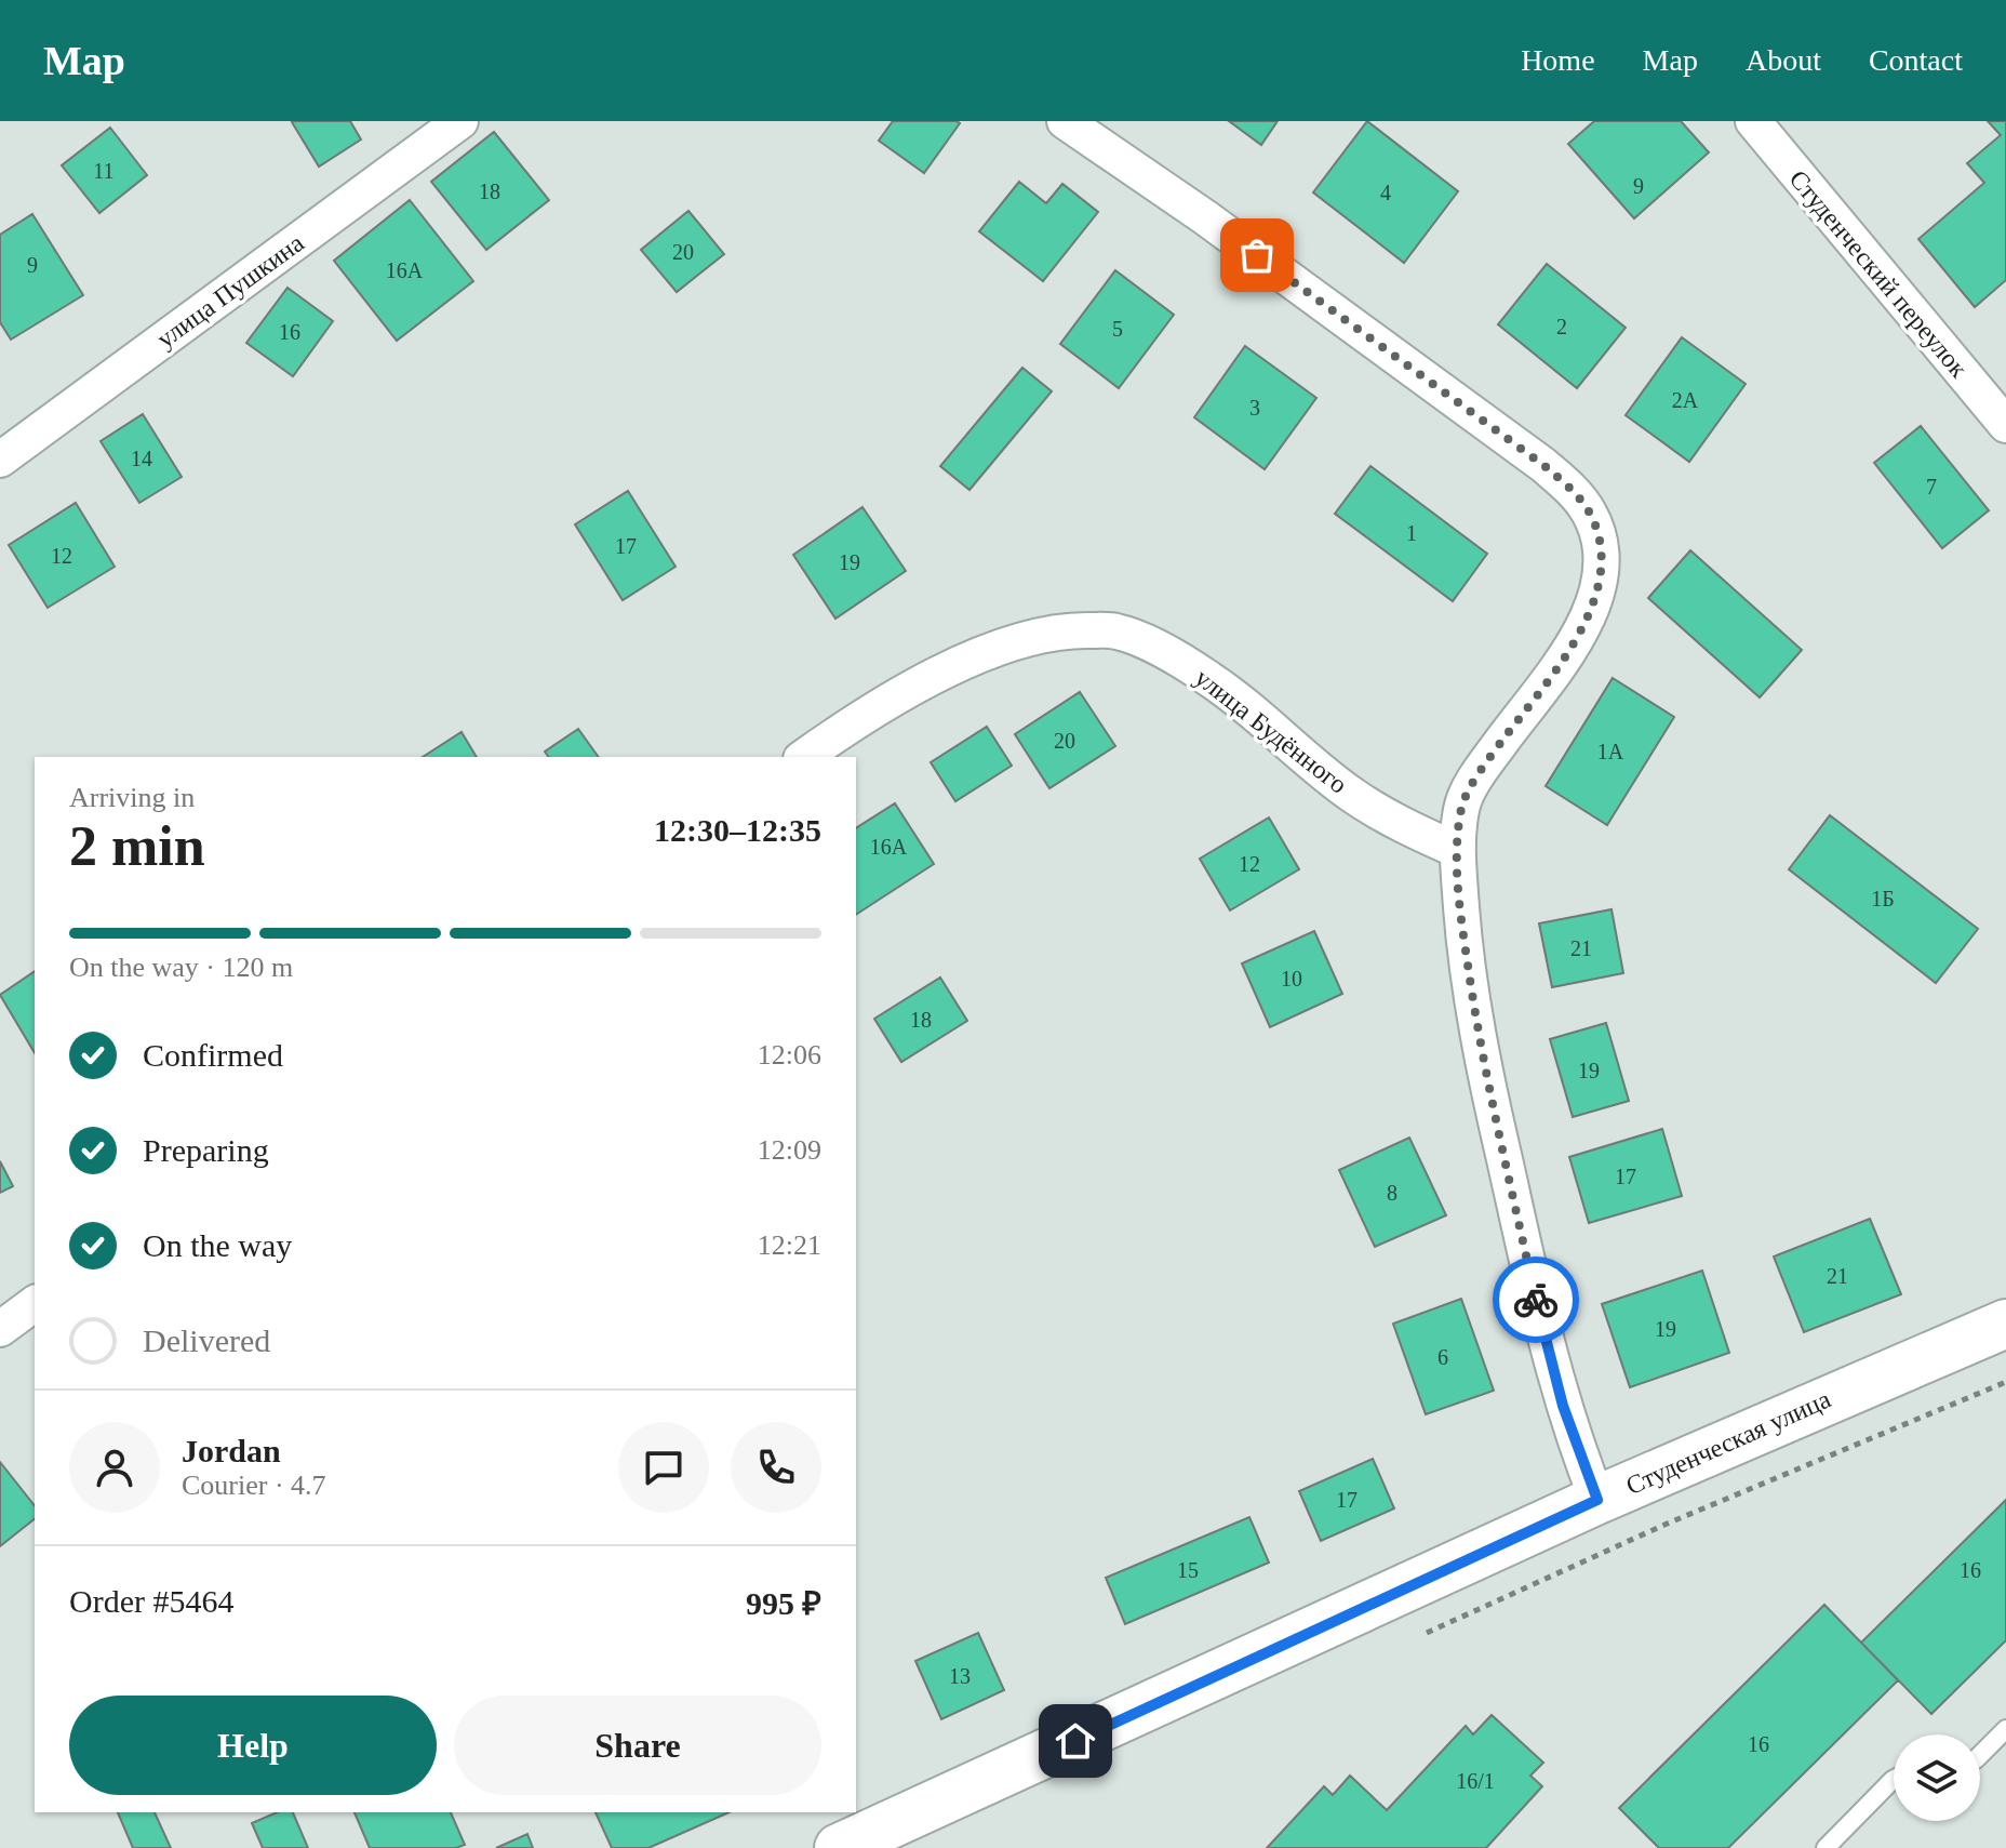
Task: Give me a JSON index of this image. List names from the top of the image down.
{
  "streets": {
    "street": [
      "Студенческий переулок",
      "улица Пушкина",
      "улица Будённого",
      "Студенческая улица"
    ]
  },
  "house_numbers": [
    "11",
    "9",
    "18",
    "4",
    "20",
    "9",
    "16А",
    "2",
    "5",
    "16",
    "2А",
    "3",
    "14",
    "7",
    "1",
    "17",
    "12",
    "19",
    "20",
    "1А",
    "16А",
    "12",
    "1Б",
    "21",
    "10",
    "18",
    "19",
    "17",
    "8",
    "21",
    "19",
    "6",
    "17",
    "15",
    "16",
    "13",
    "16",
    "16/1"
  ],
  "page": {
    "header": "Map",
    "nav": [
      "Home",
      "Map",
      "About",
      "Contact"
    ],
    "heading": ["2 min", "Arriving in", "12:30–12:35"],
    "panel": [
      "Jordan",
      "Courier · 4.7",
      "Order #5464",
      "995 ₽"
    ],
    "bar": "On the way · 120 m",
    "list": [
      ["Confirmed", "12:06"],
      ["Preparing", "12:09"],
      ["On the way", "12:21"],
      "Delivered"
    ],
    "buttons": ["Help", "Share"]
  }
}
